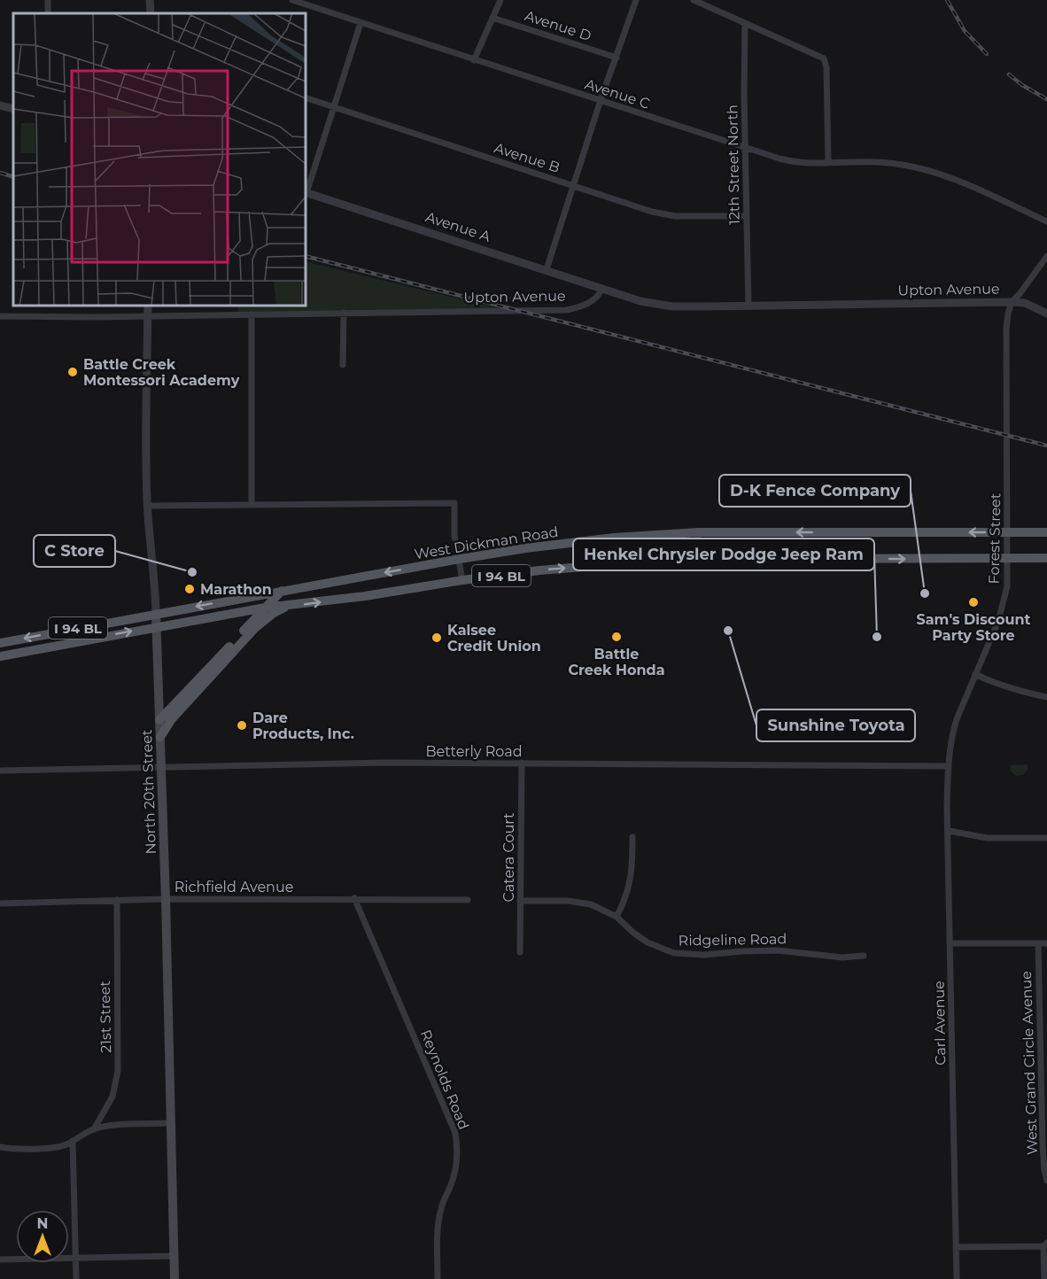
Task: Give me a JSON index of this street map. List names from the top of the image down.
{
  "streets": {
    "main road": ["West Dickman Road", "I 94 BL", "North 20th Street"],
    "street": [
      "Avenue D",
      "Avenue C",
      "Avenue B",
      "12th Street North",
      "Avenue A",
      "Upton Avenue",
      "Forest Street",
      "Betterly Road",
      "Catera Court",
      "Richfield Avenue",
      "Ridgeline Road",
      "21st Street",
      "Carl Avenue",
      "West Grand Circle Avenue",
      "Reynolds Road"
    ]
  },
  "crossings": [
    ["Avenue C", "12th Street North"],
    ["Avenue B", "12th Street North"],
    ["12th Street North", "Upton Avenue"],
    ["Avenue A", "Upton Avenue"],
    ["Upton Avenue", "Forest Street"],
    ["Upton Avenue", "North 20th Street"],
    ["Forest Street", "West Dickman Road"],
    ["Forest Street", "I 94 BL"],
    ["Forest Street", "Betterly Road"],
    ["Forest Street", "Carl Avenue"],
    ["West Dickman Road", "North 20th Street"],
    ["I 94 BL", "North 20th Street"],
    ["Betterly Road", "North 20th Street"],
    ["Betterly Road", "Catera Court"],
    ["Betterly Road", "Carl Avenue"],
    ["North 20th Street", "Richfield Avenue"],
    ["Catera Court", "Ridgeline Road"],
    ["Richfield Avenue", "21st Street"],
    ["Richfield Avenue", "Reynolds Road"]
  ],
  "places": [
    "Battle Creek Montessori Academy",
    "C Store",
    "Marathon",
    "D-K Fence Company",
    "Sam's Discount Party Store",
    "Sunshine Toyota",
    "Battle Creek Honda",
    "Henkel Chrysler Dodge Jeep Ram",
    "Kalsee Credit Union",
    "Dare Products, Inc."
  ],
  "north": "top"
}
